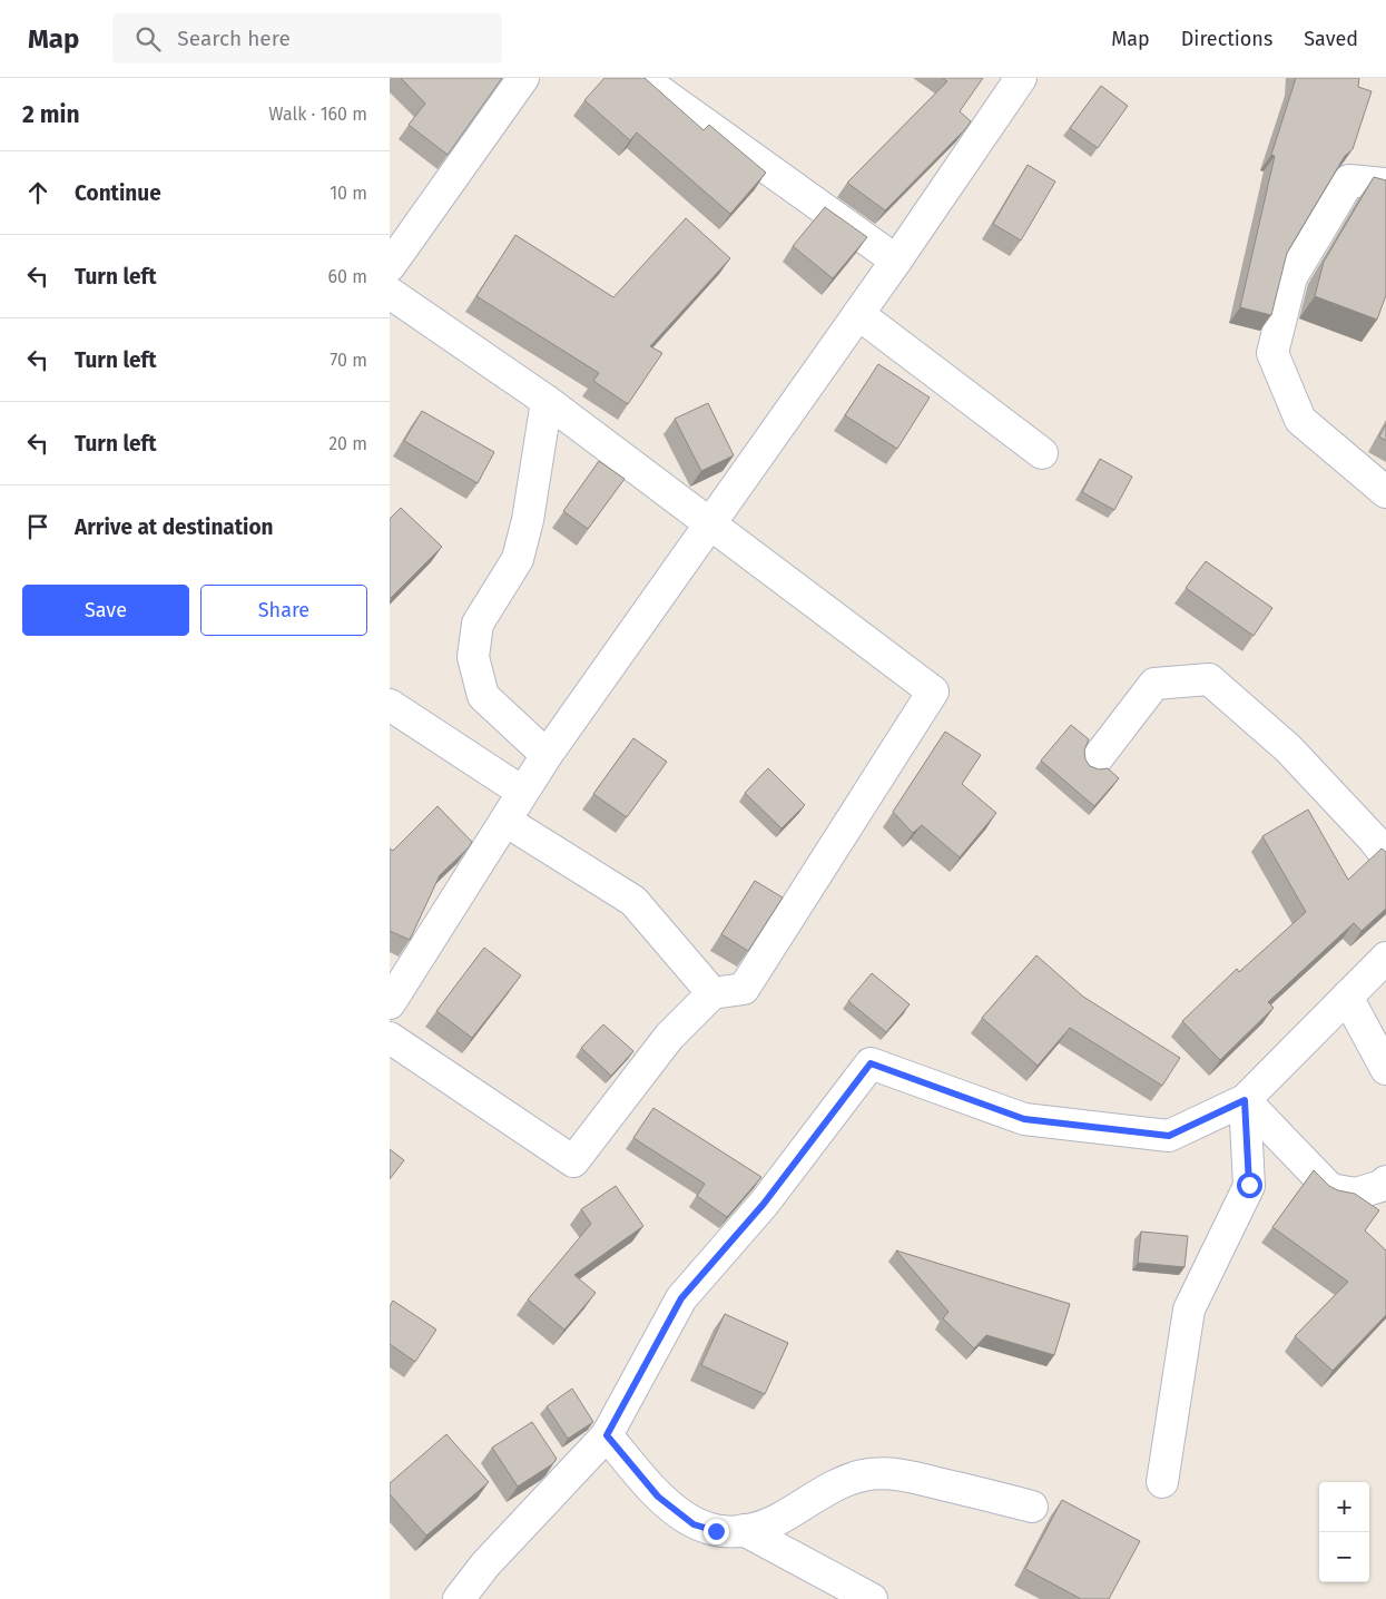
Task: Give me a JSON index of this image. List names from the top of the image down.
{
  "page": {
    "header": "Map",
    "search": "Search here",
    "nav": ["Map", "Directions", "Saved"],
    "heading": ["2 min", "Walk · 160 m"],
    "list": [
      ["Continue", "10 m"],
      ["Turn left", "60 m"],
      ["Turn left", "70 m"],
      ["Turn left", "20 m"],
      "Arrive at destination"
    ],
    "buttons": ["Save", "Share"],
    "map_buttons": ["+", "−"]
  }
}
